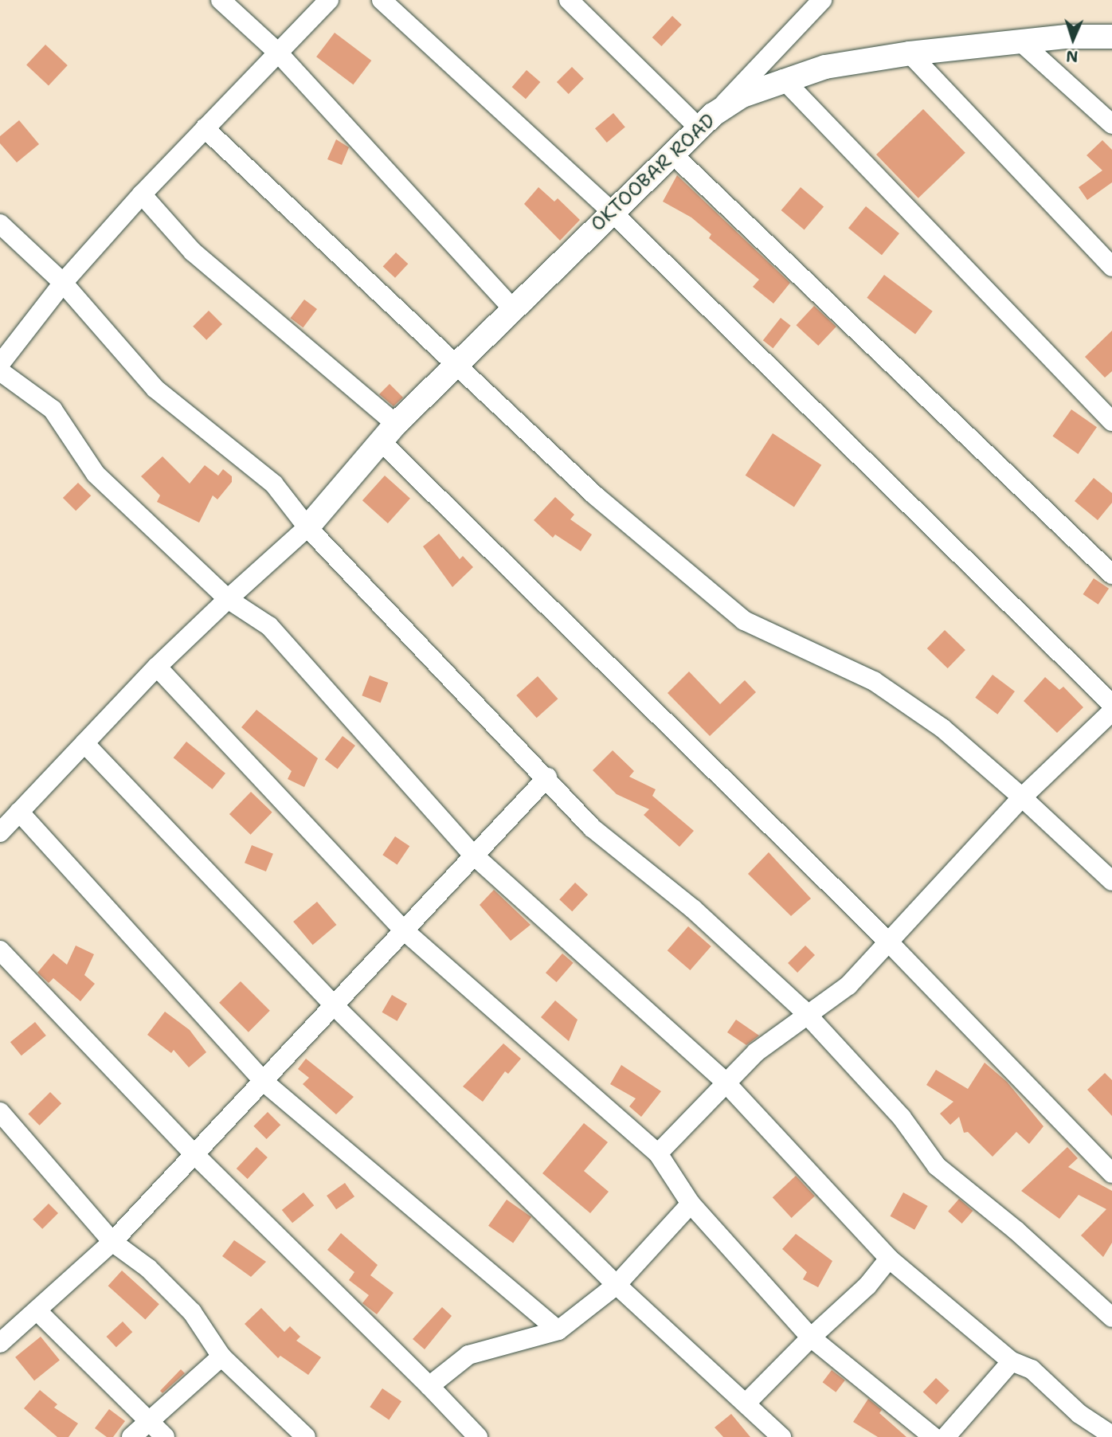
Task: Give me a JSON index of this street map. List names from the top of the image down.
{
  "streets": {
    "street": ["OKTOOBAR ROAD"]
  },
  "north": "bottom"
}
